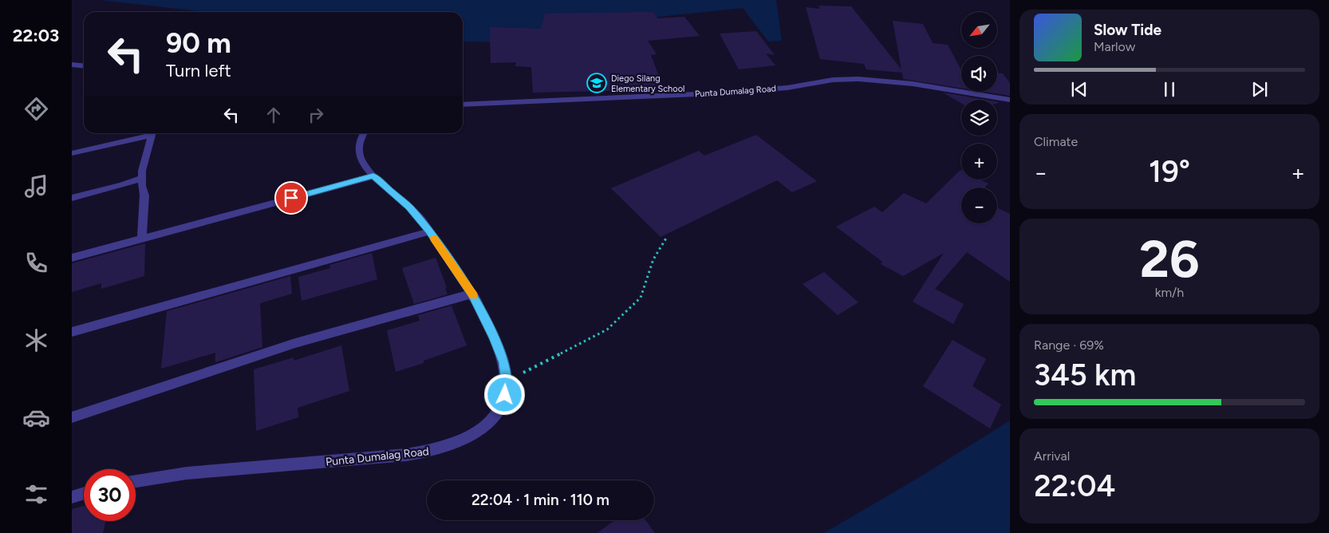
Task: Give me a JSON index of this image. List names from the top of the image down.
{
  "streets": {
    "street": ["Punta Dumalag Road"]
  },
  "places": {
    "school or university": ["Diego Silang Elementary School"]
  },
  "north": "bottom left",
  "page": {
    "tabs": "22:03",
    "map_buttons": ["+", "−"],
    "turn": ["90 m", "Turn left"],
    "song": ["Slow Tide", "Marlow"],
    "tile": [
      "Climate",
      ["26", "km/h"],
      ["Range · 69%", "345 km"],
      ["Arrival", "22:04"]
    ],
    "heat": ["−", "19°", "+"],
    "limit": "30",
    "trip": "22:04 · 1 min · 110 m"
  }
}
